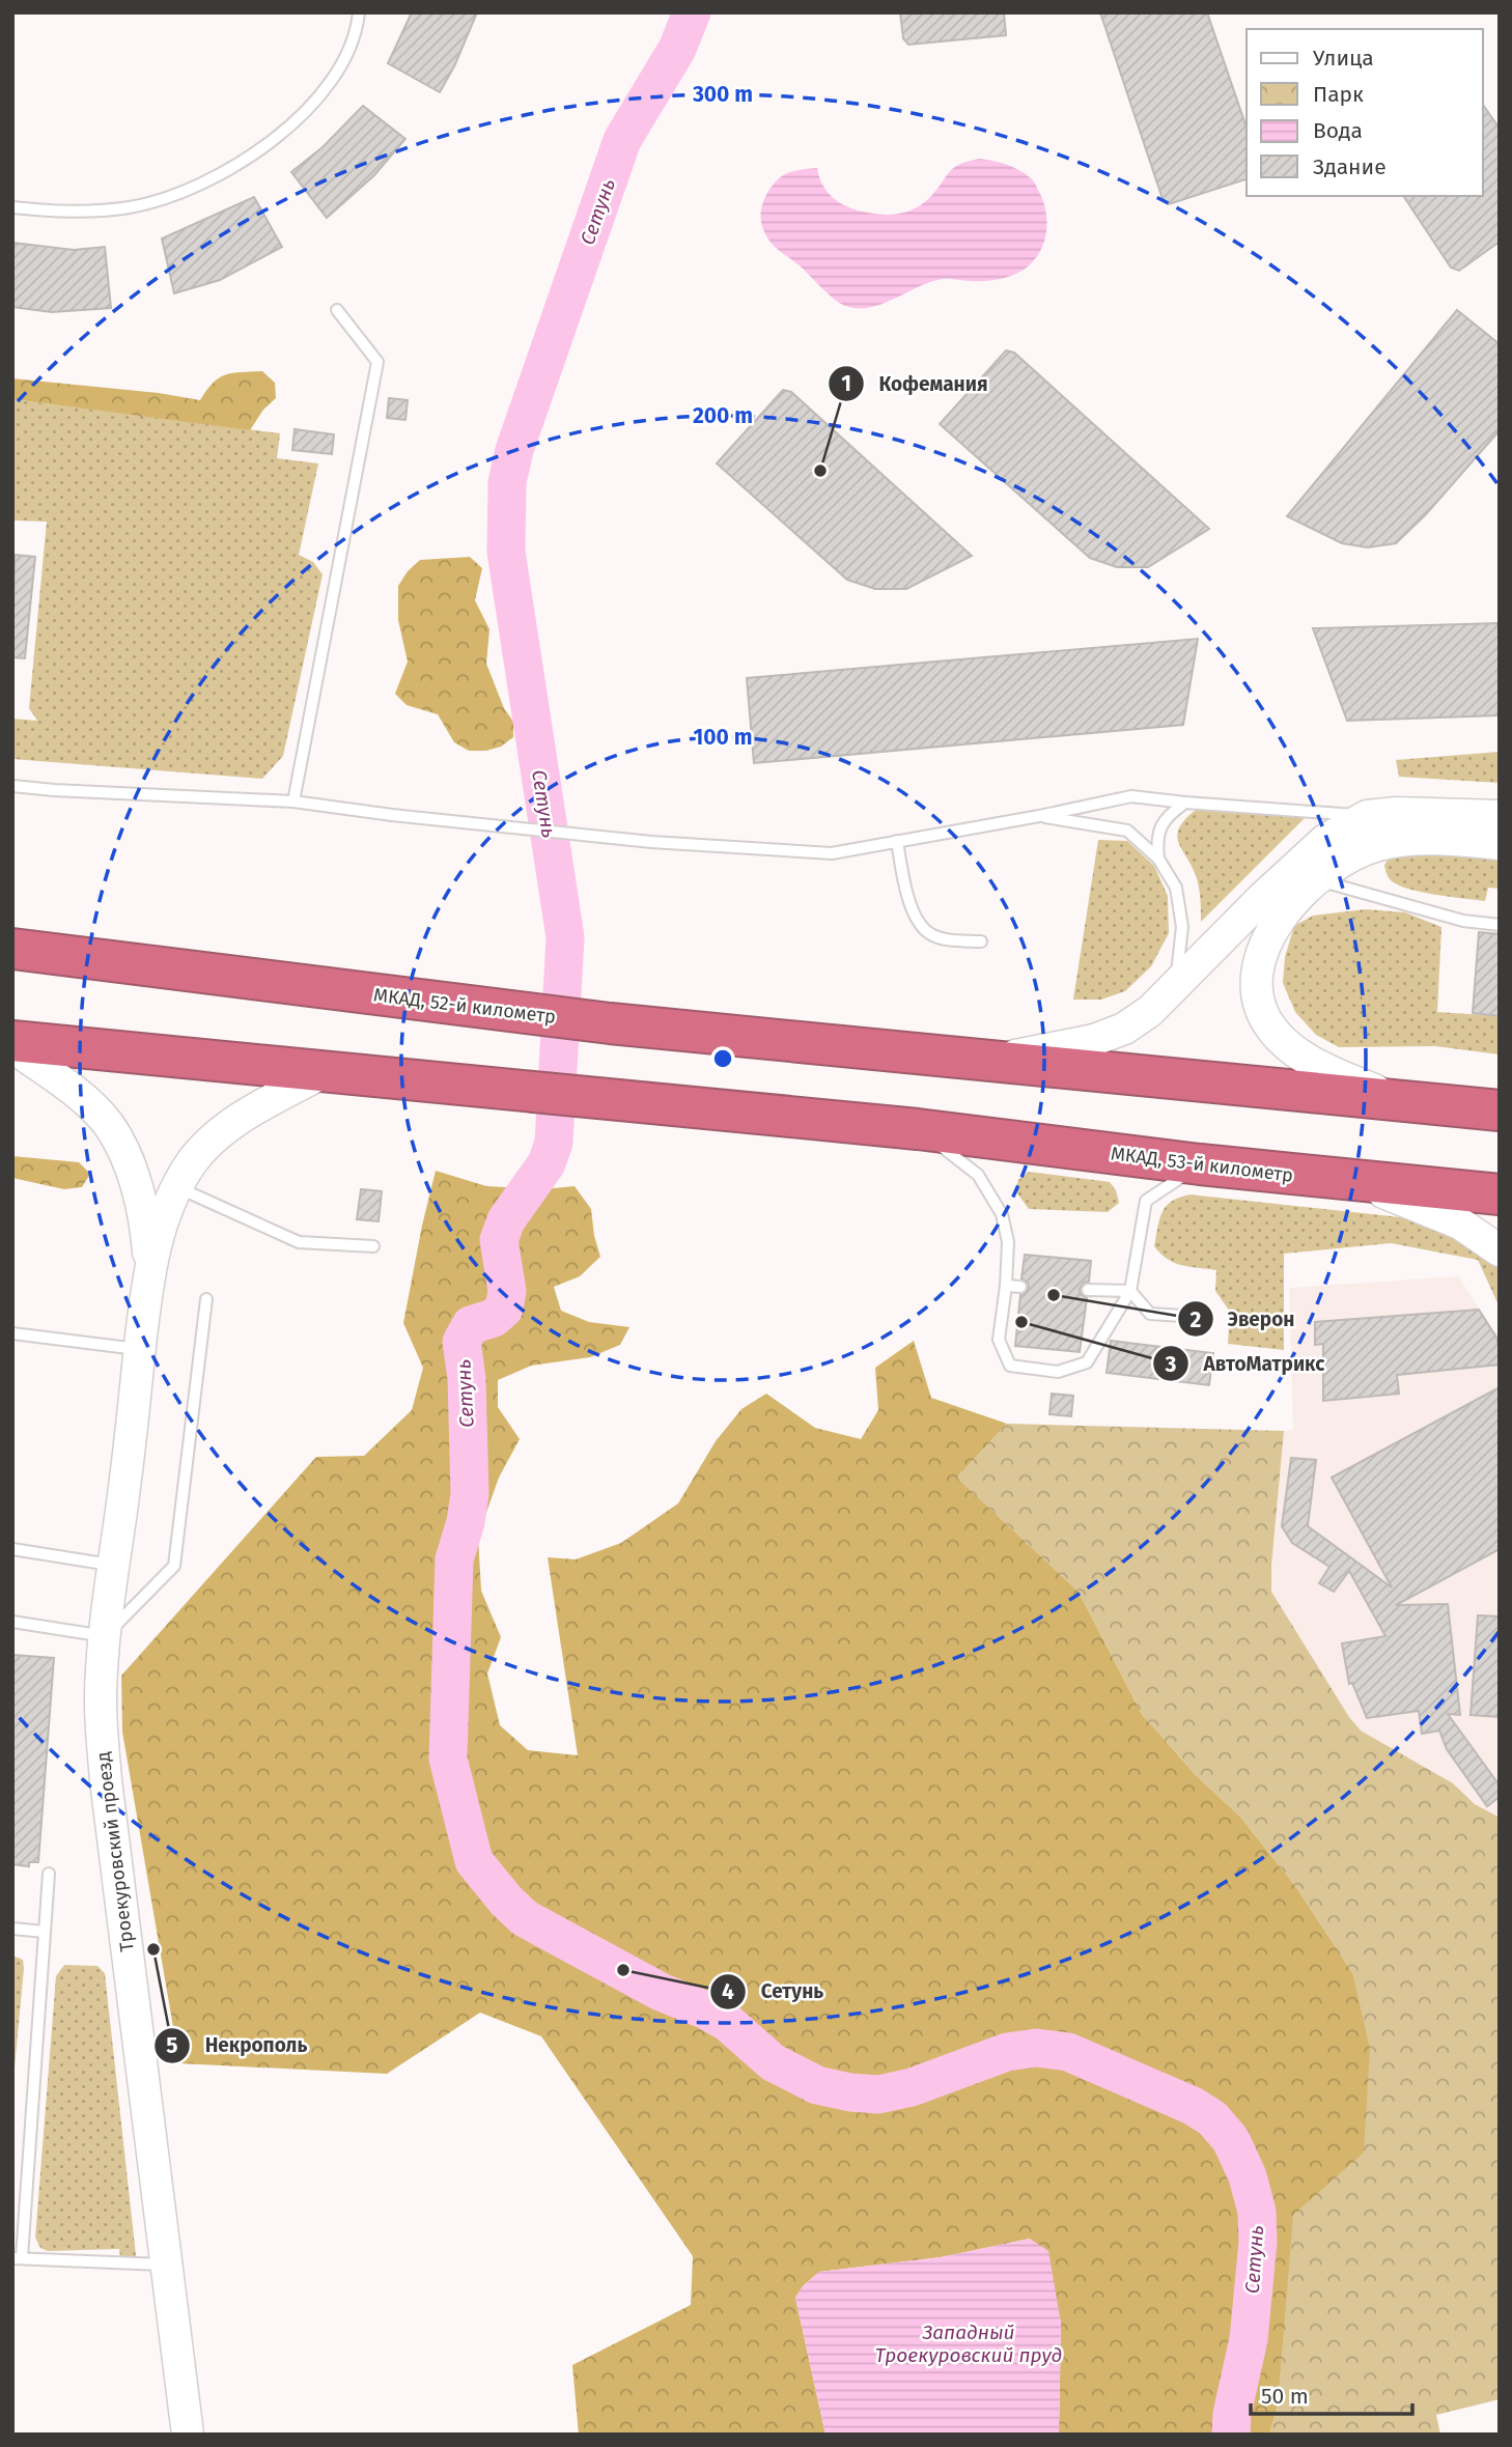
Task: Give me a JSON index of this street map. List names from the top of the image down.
{
  "streets": {
    "highway": ["МКАД, 52-й километр", "МКАД, 53-й километр"],
    "street": ["Троекуровский проезд"]
  },
  "water": ["Сетунь", "Западный Троекуровский пруд"],
  "places": [
    "Кофемания",
    "Эверон",
    "АвтоМатрикс",
    "Некрополь",
    "Сетунь"
  ],
  "legend": [
    "Улица",
    "Парк",
    "Вода",
    "Здание"
  ],
  "scale_bar": "50 m",
  "rings": ["300 m", "200 m", "100 m"]
}
